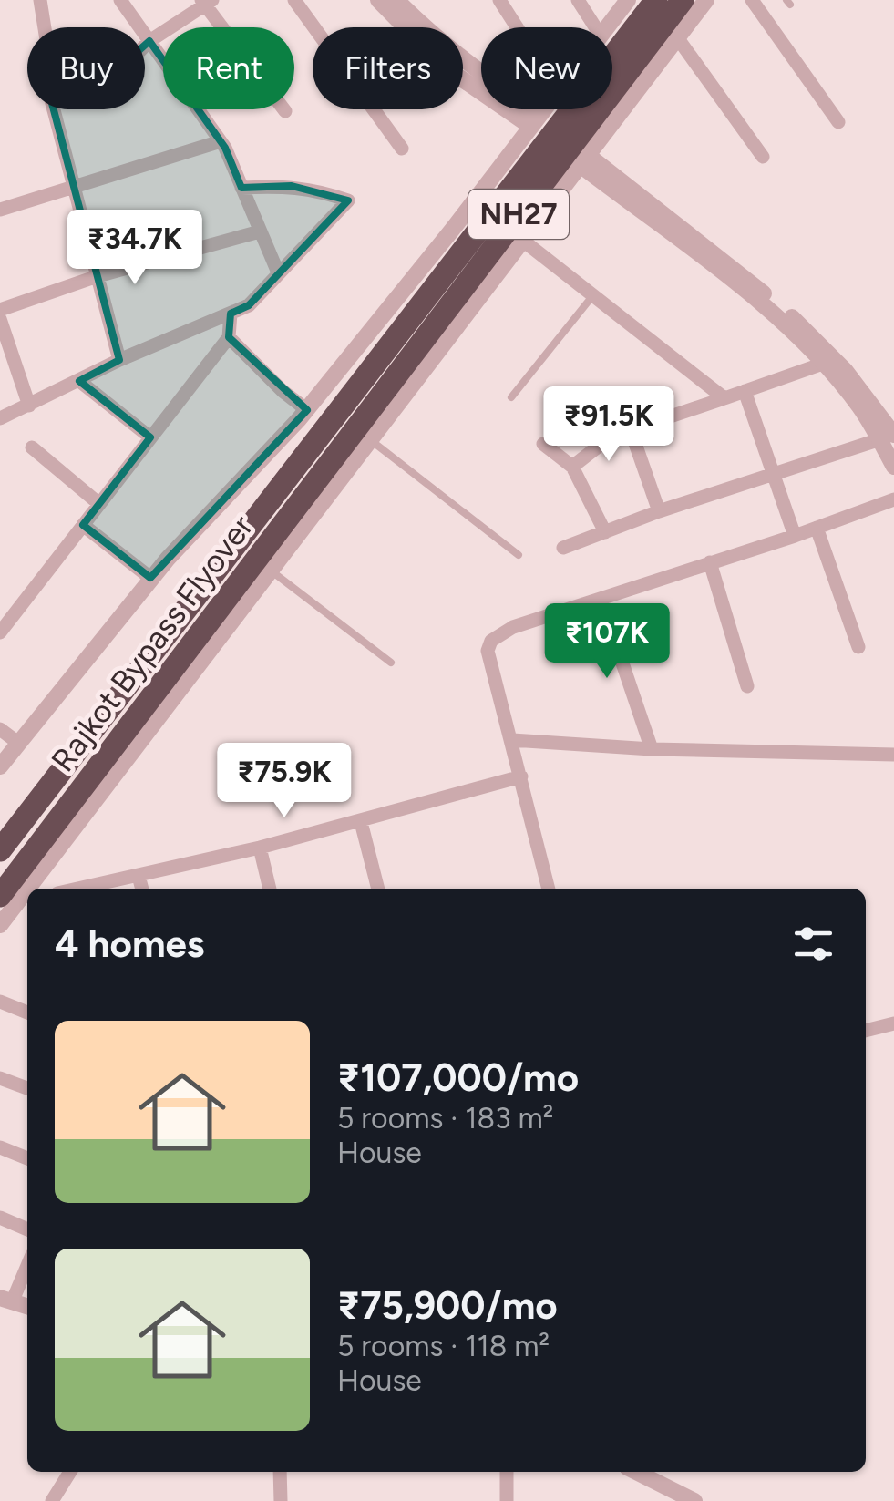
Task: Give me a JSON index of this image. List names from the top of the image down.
{
  "streets": {
    "highway": ["NH27", "Rajkot Bypass Flyover"]
  },
  "crossings": [
    ["NH27", "Rajkot Bypass Flyover"]
  ],
  "page": {
    "chip": [
      "Buy",
      "Rent",
      "Filters",
      "New"
    ],
    "price": [
      "₹34.7K",
      "₹91.5K",
      "₹107K",
      "₹75.9K"
    ],
    "heading": "4 homes",
    "list": [
      {
        "name": "₹107,000/mo",
        "note": "5 rooms · 183 m² · House"
      },
      {
        "name": "₹75,900/mo",
        "note": "5 rooms · 118 m² · House"
      }
    ]
  }
}
